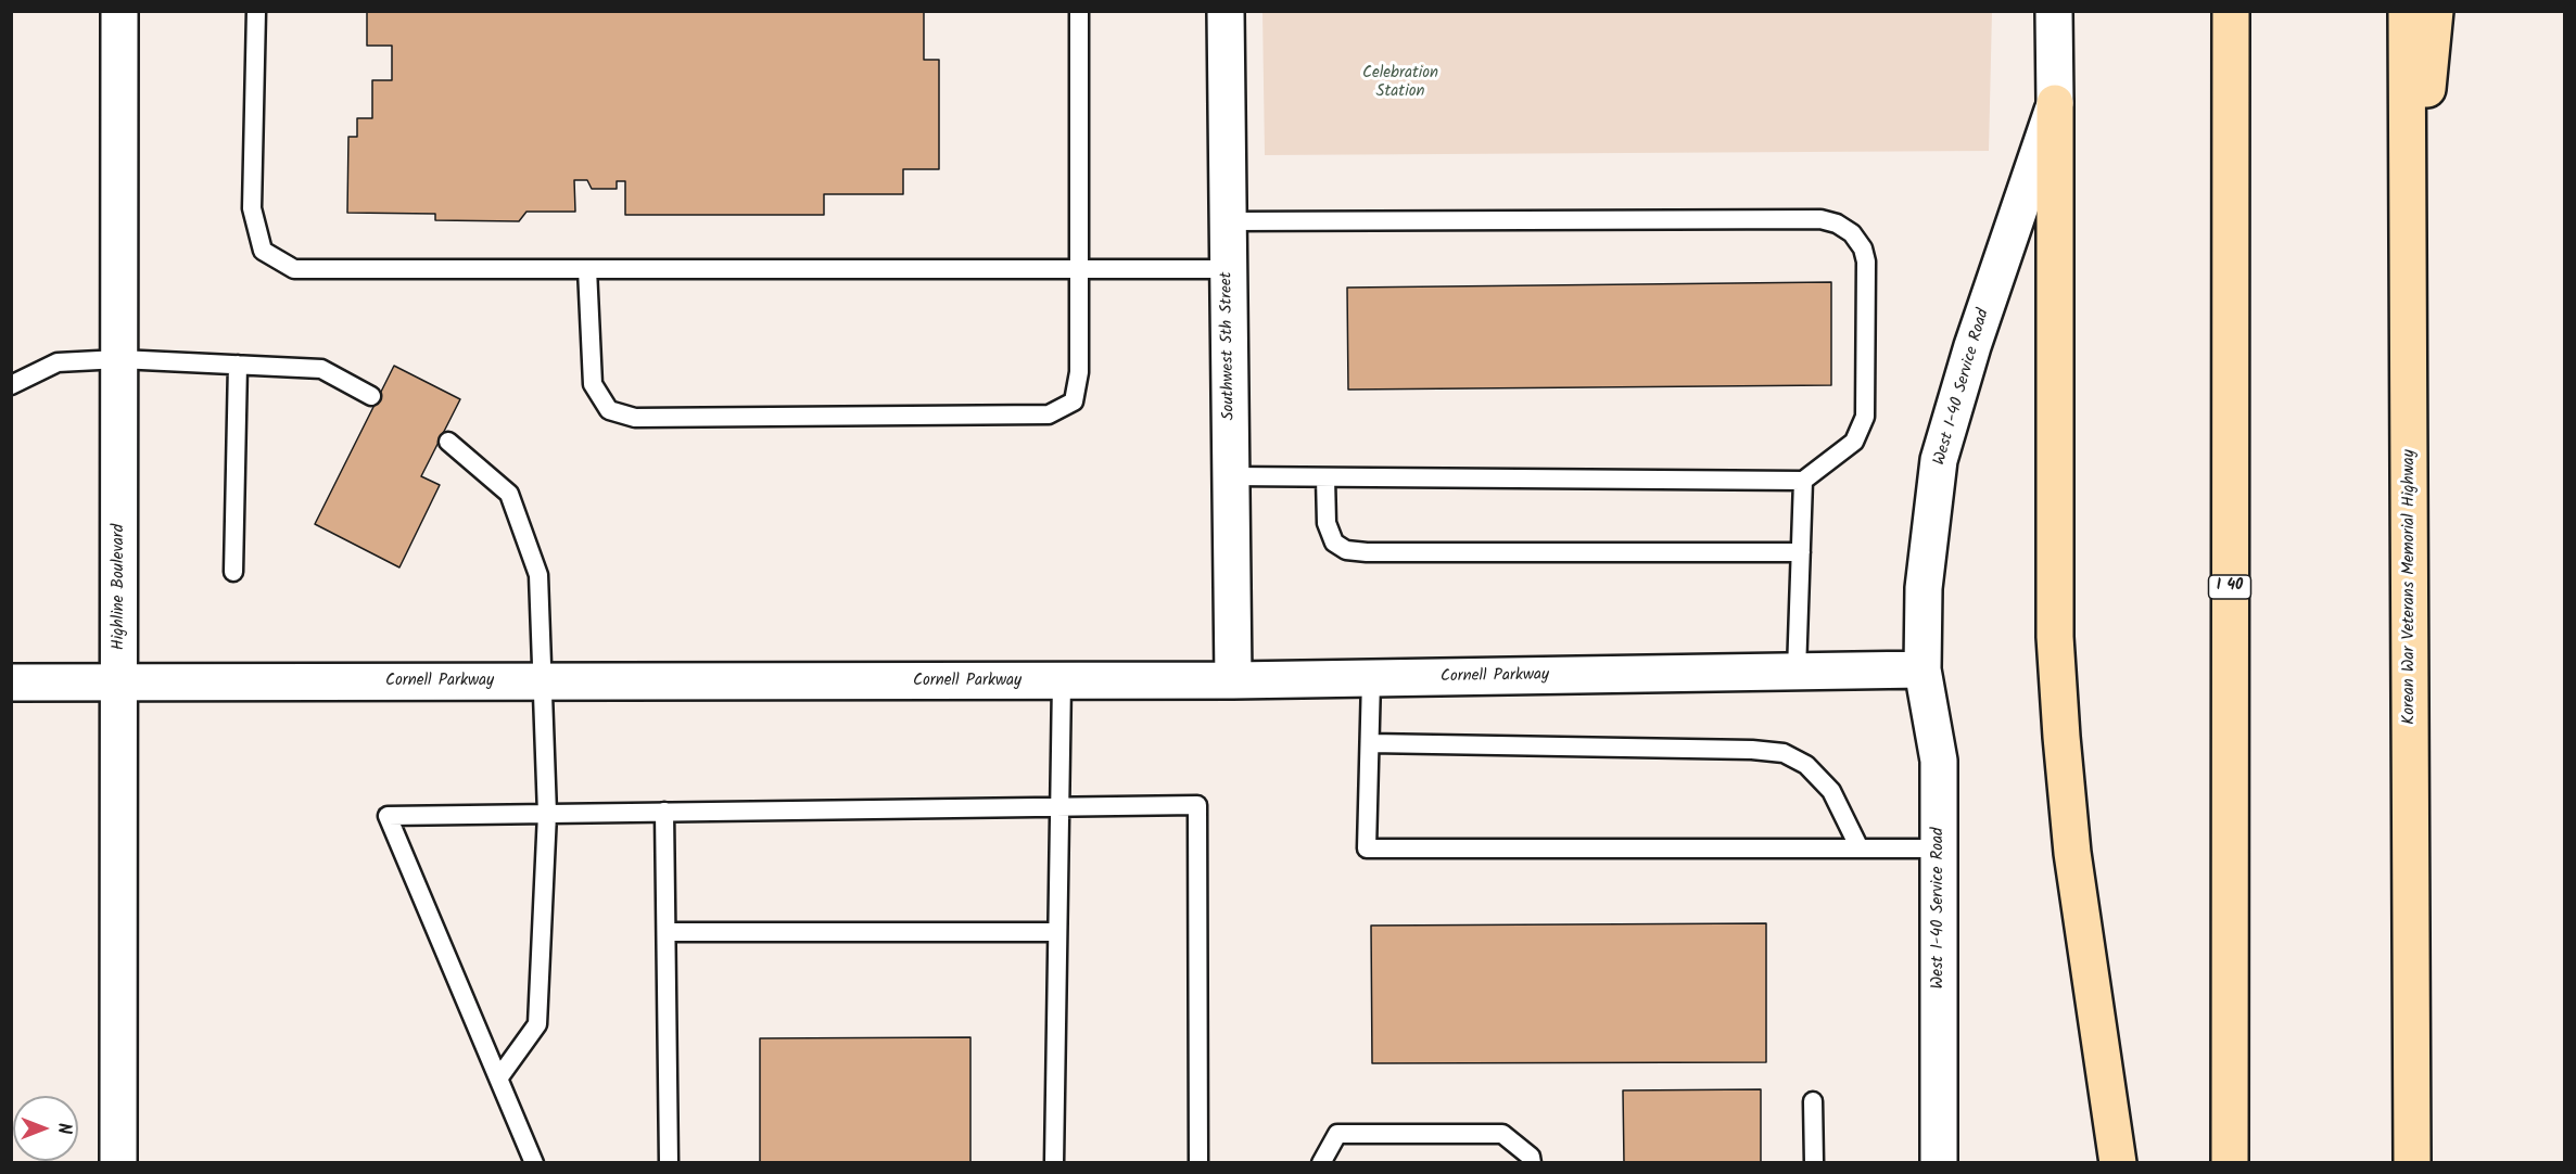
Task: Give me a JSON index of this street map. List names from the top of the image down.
{
  "streets": {
    "highway": ["I 40", "Korean War Veterans Memorial Highway"],
    "street": [
      "Southwest 5th Street",
      "West I-40 Service Road",
      "Highline Boulevard",
      "Cornell Parkway"
    ]
  },
  "crossings": [
    ["Southwest 5th Street", "Cornell Parkway"],
    ["West I-40 Service Road", "Cornell Parkway"],
    ["Highline Boulevard", "Cornell Parkway"]
  ],
  "parks": ["Celebration Station"],
  "north": "right"
}
